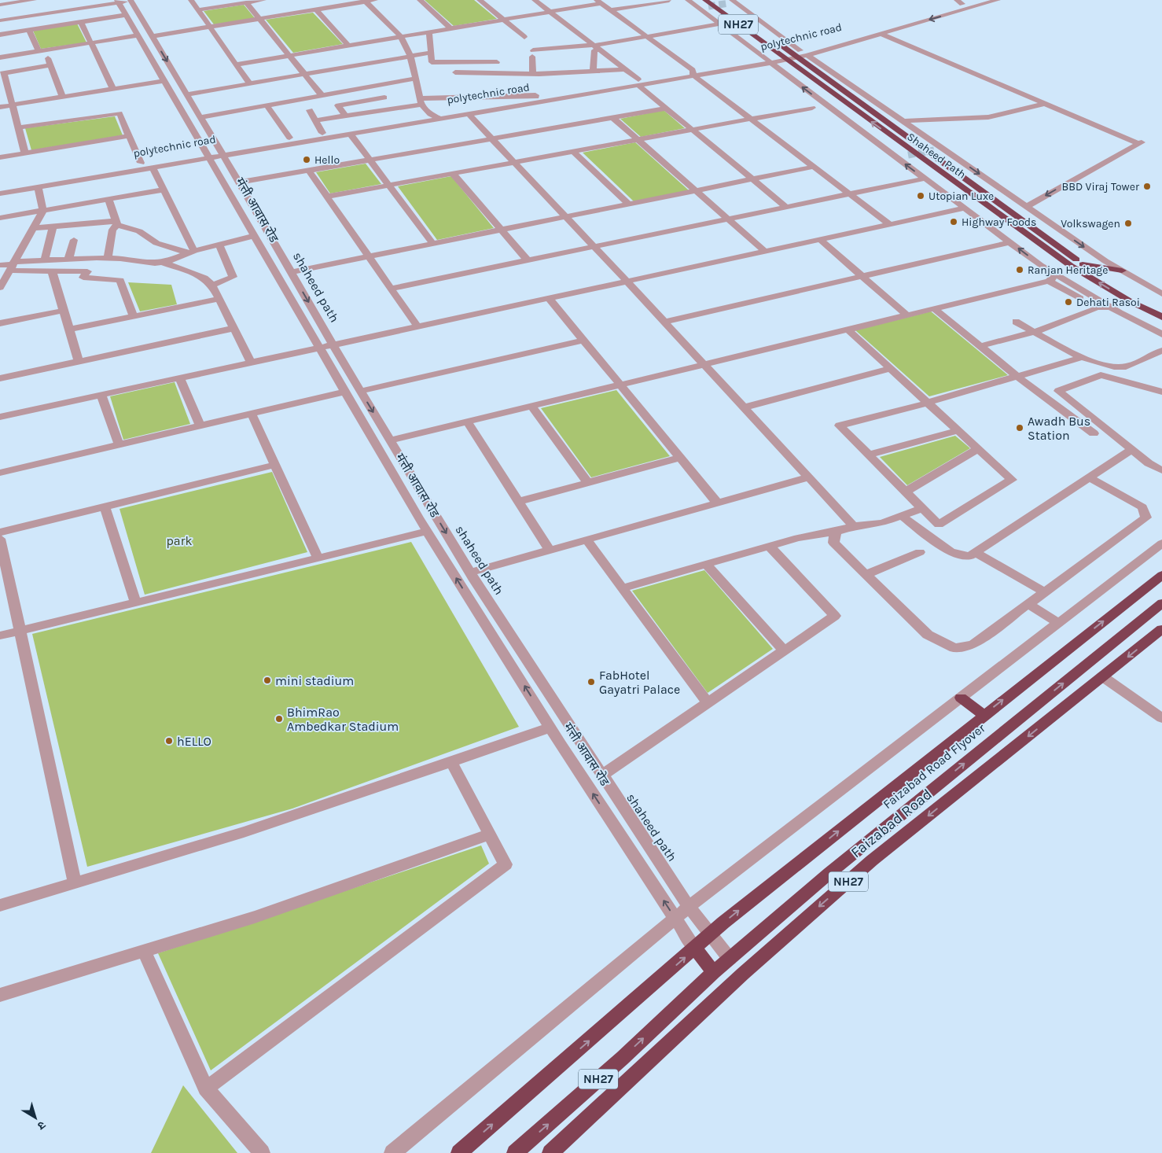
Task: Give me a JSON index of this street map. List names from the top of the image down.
{
  "streets": {
    "highway": [
      "NH27",
      "Shaheed Path",
      "मंत्ती आवास रोड",
      "Faizabad Road Flyover",
      "Faizabad Road"
    ],
    "street": ["polytechnic road", "shaheed path"]
  },
  "crossings": [
    ["NH27", "मंत्ती आवास रोड"],
    ["polytechnic road", "मंत्ती आवास रोड"],
    ["polytechnic road", "shaheed path"],
    ["shaheed path", "Faizabad Road Flyover"]
  ],
  "one_way": ["मंत्ती आवास रोड"],
  "parks": ["park"],
  "places": [
    "Hello",
    "BBD Viraj Tower",
    "Utopian Luxe",
    "Highway Foods",
    "Volkswagen",
    "Ranjan Heritage",
    "Dehati Rasoi",
    "Awadh Bus Station",
    "mini stadium",
    "FabHotel Gayatri Palace",
    "BhimRao Ambedkar Stadium",
    "hELLO"
  ],
  "north": "bottom right"
}
